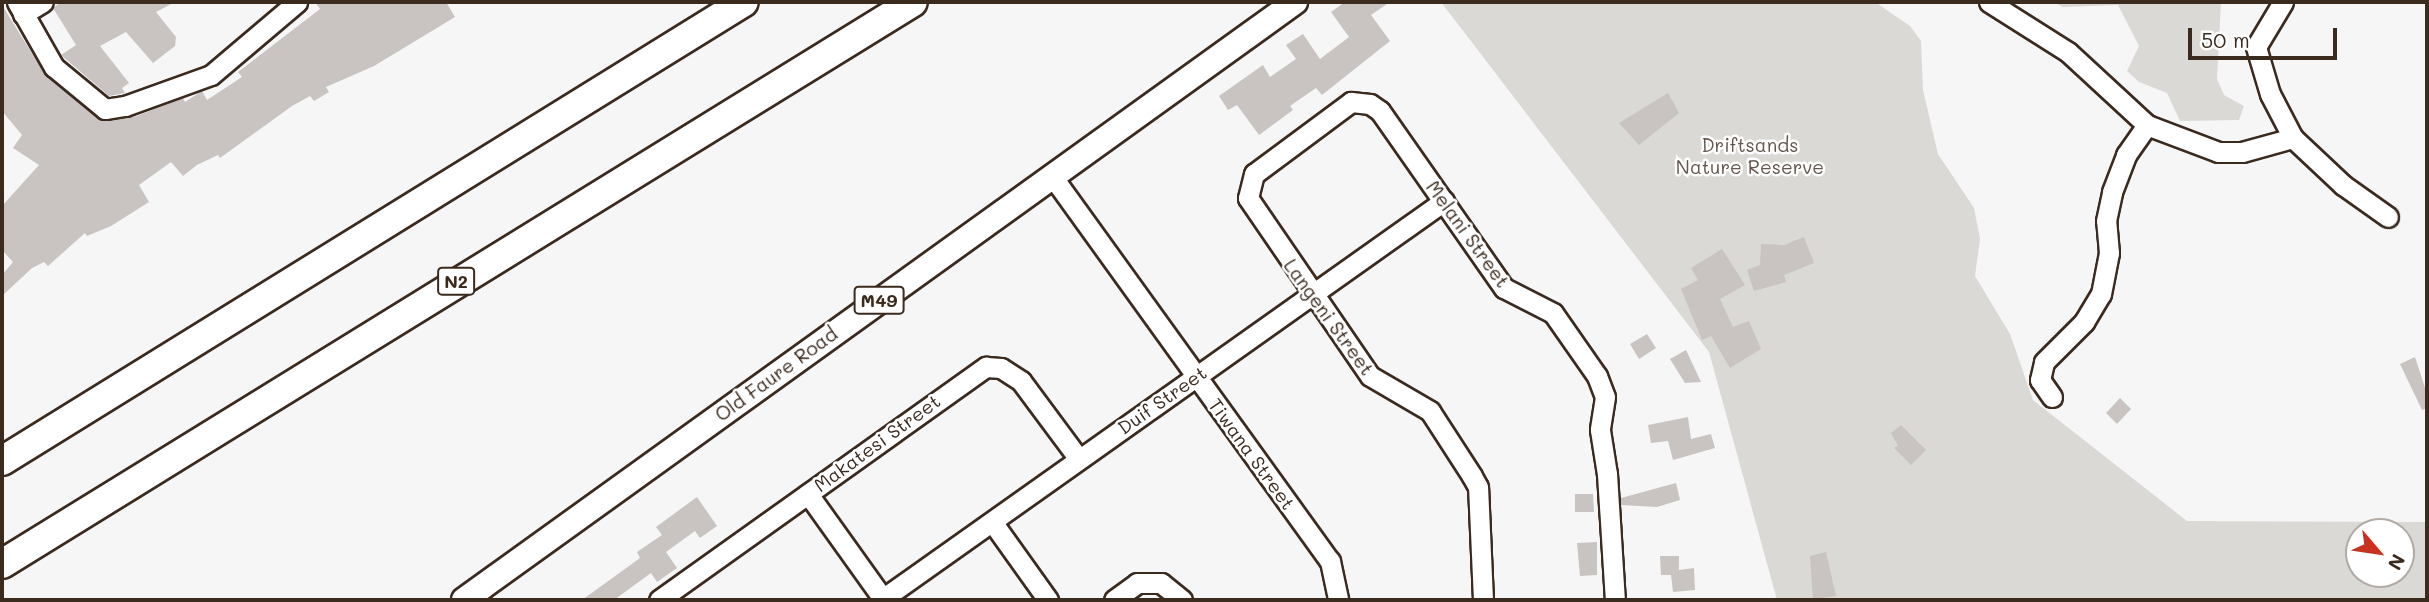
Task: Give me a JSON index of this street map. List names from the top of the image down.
{
  "streets": {
    "highway": ["N2"],
    "main road": ["M49", "Old Faure Road"],
    "street": [
      "Melani Street",
      "Langeni Street",
      "Duif Street",
      "Makatesi Street",
      "Tiwana Street"
    ]
  },
  "crossings": [
    ["Melani Street", "Langeni Street"],
    ["Melani Street", "Duif Street"],
    ["Langeni Street", "Duif Street"],
    ["Old Faure Road", "Tiwana Street"],
    ["Duif Street", "Makatesi Street"],
    ["Duif Street", "Tiwana Street"]
  ],
  "parks": ["Driftsands Nature Reserve"],
  "scale_bar": "50 m",
  "north": "bottom right"
}
